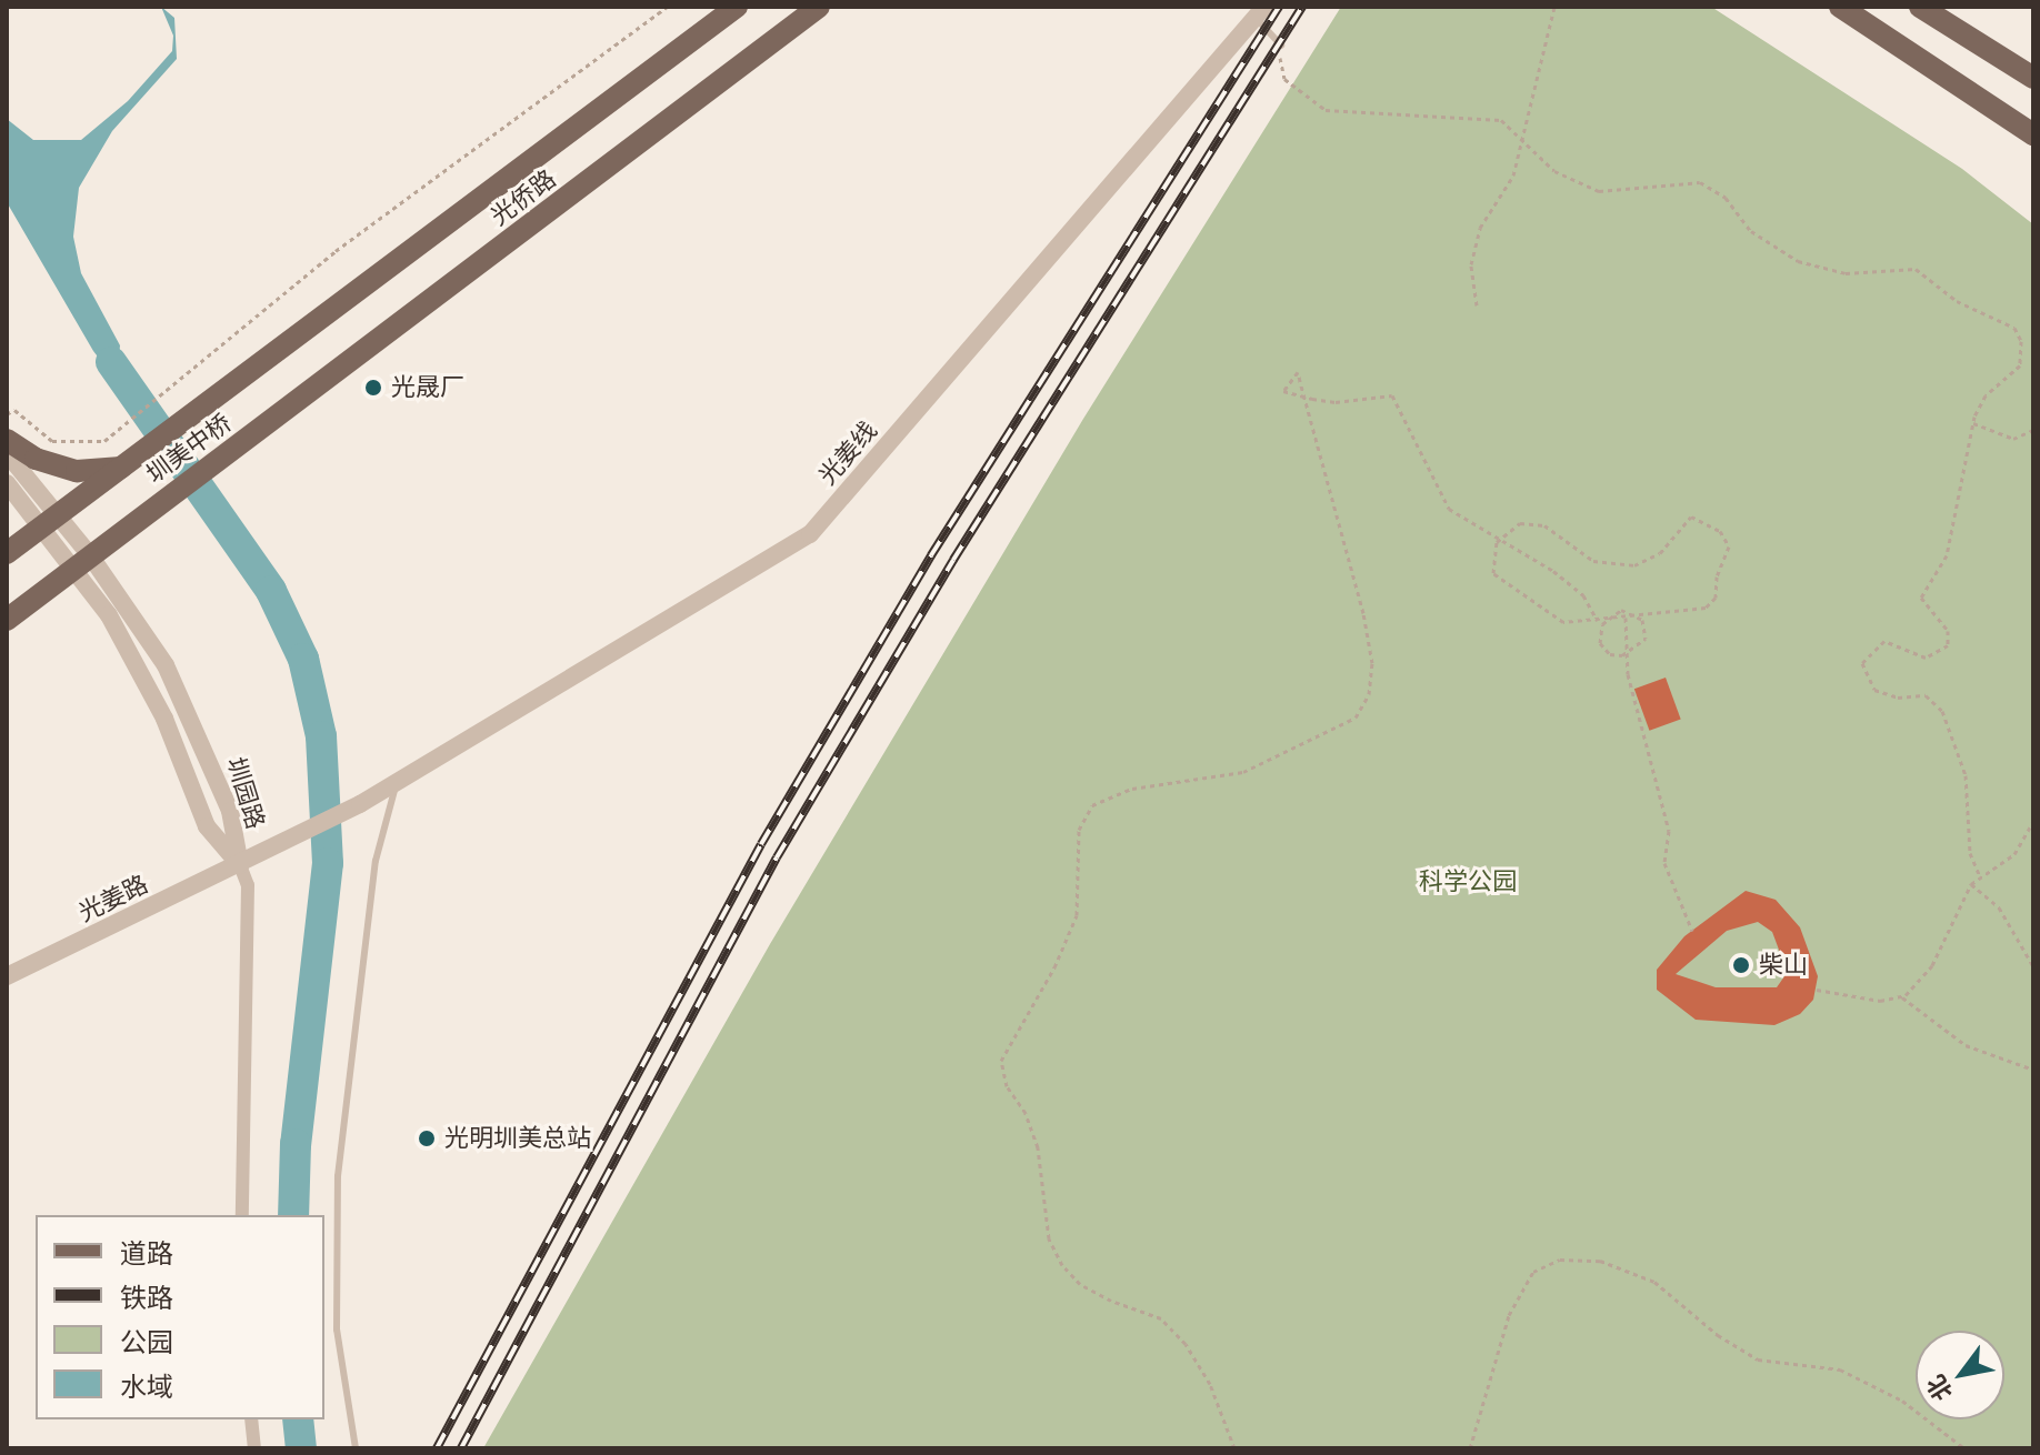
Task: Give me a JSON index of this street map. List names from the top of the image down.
{
  "streets": {
    "main road": ["光侨路", "圳美中桥"],
    "street": ["光姜线", "圳园路", "光姜路"]
  },
  "crossings": [
    ["光侨路", "圳美中桥"],
    ["圳美中桥", "圳园路"],
    ["光姜线", "圳园路"],
    ["光姜线", "光姜路"],
    ["圳园路", "光姜路"]
  ],
  "parks": ["科学公园"],
  "places": ["光晟厂", "柴山", "光明圳美总站"],
  "legend": [
    "道路",
    "铁路",
    "公园",
    "水域"
  ],
  "north": "bottom left"
}
